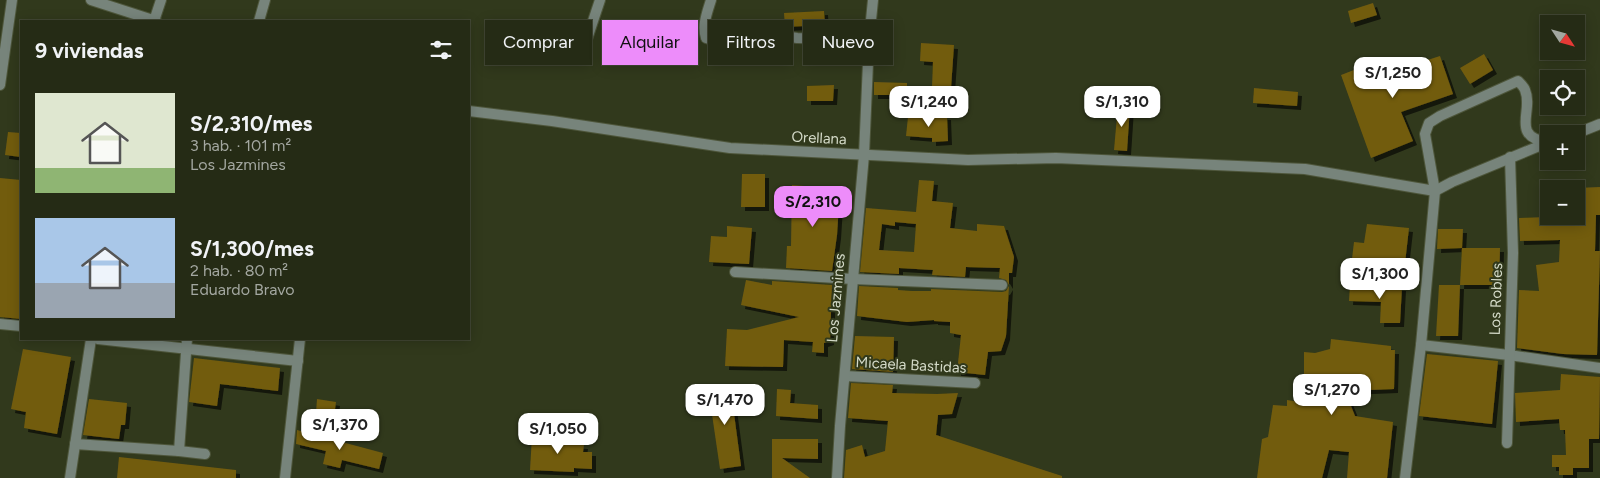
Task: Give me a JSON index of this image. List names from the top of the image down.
{
  "streets": {
    "street": [
      "Orellana",
      "Los Jazmines",
      "Los Robles",
      "Micaela Bastidas"
    ]
  },
  "crossings": [
    ["Orellana", "Los Jazmines"],
    ["Los Jazmines", "Micaela Bastidas"]
  ],
  "north": "bottom right",
  "page": {
    "map_buttons": ["+", "−"],
    "chip": [
      "Comprar",
      "Alquilar",
      "Filtros",
      "Nuevo"
    ],
    "heading": "9 viviendas",
    "price": [
      "S/1,250",
      "S/1,240",
      "S/1,310",
      "S/2,310",
      "S/1,300",
      "S/1,270",
      "S/1,470",
      "S/1,370",
      "S/1,050"
    ],
    "list": [
      {
        "name": "S/2,310/mes",
        "note": "3 hab. · 101 m² · Los Jazmines"
      },
      {
        "name": "S/1,300/mes",
        "note": "2 hab. · 80 m² · Eduardo Bravo"
      }
    ]
  }
}
